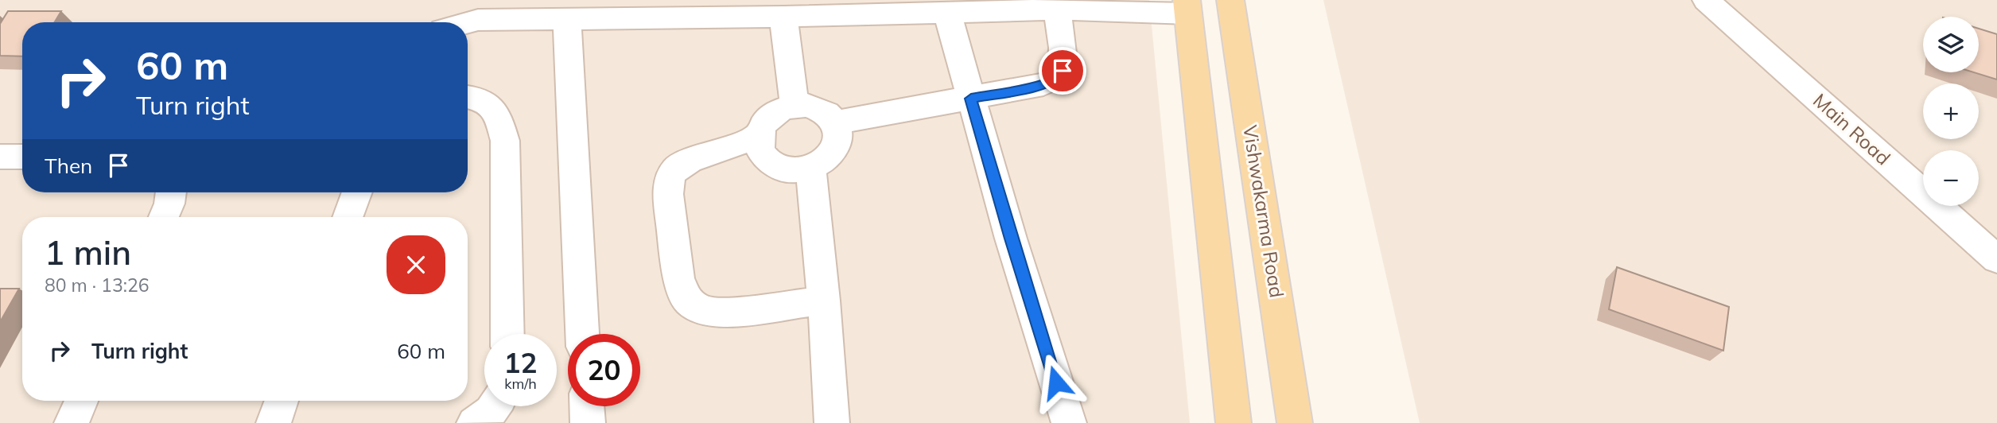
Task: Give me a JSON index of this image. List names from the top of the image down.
{
  "streets": {
    "main road": ["Vishwakarma Road"],
    "street": ["Main Road"]
  },
  "page": {
    "map_buttons": ["+", "−"],
    "turn": ["60 m", "Turn right"],
    "then": "Then",
    "heading": ["1 min", "80 m · 13:26"],
    "list": [
      {
        "name": "Turn right",
        "value": "60 m"
      }
    ],
    "speed": "12 km/h",
    "limit": "20"
  }
}
